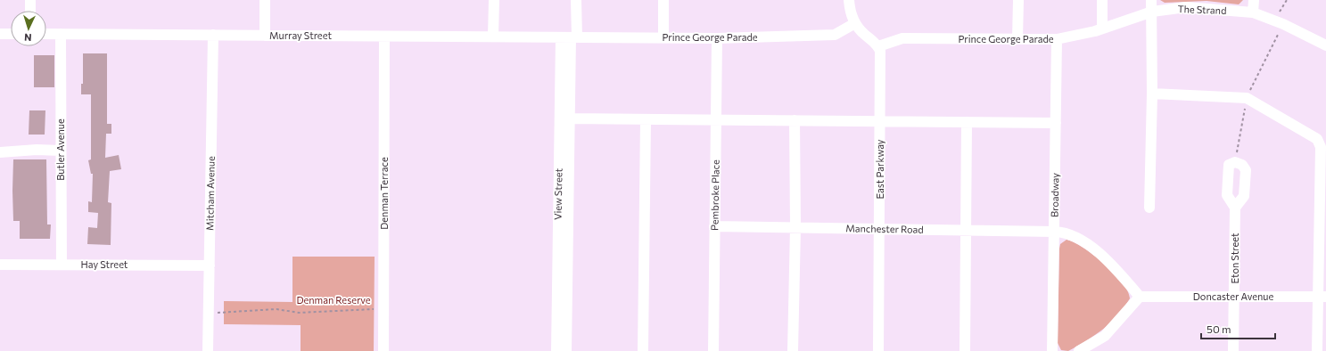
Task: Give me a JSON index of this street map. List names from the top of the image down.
{
  "streets": {
    "street": [
      "The Strand",
      "Murray Street",
      "Prince George Parade",
      "Butler Avenue",
      "East Parkway",
      "Mitcham Avenue",
      "Denman Terrace",
      "View Street",
      "Pembroke Place",
      "Broadway",
      "Manchester Road",
      "Eton Street",
      "Hay Street",
      "Doncaster Avenue"
    ]
  },
  "crossings": [
    ["The Strand", "Prince George Parade"],
    ["Murray Street", "Prince George Parade"],
    ["Murray Street", "Butler Avenue"],
    ["Murray Street", "Mitcham Avenue"],
    ["Murray Street", "Denman Terrace"],
    ["Murray Street", "View Street"],
    ["Prince George Parade", "East Parkway"],
    ["Prince George Parade", "View Street"],
    ["Prince George Parade", "Pembroke Place"],
    ["Prince George Parade", "Broadway"],
    ["Butler Avenue", "Hay Street"],
    ["East Parkway", "Manchester Road"],
    ["Mitcham Avenue", "Hay Street"],
    ["Pembroke Place", "Manchester Road"],
    ["Broadway", "Manchester Road"],
    ["Eton Street", "Doncaster Avenue"]
  ],
  "parks": ["Denman Reserve"],
  "scale_bar": "50 m",
  "north": "bottom"
}
